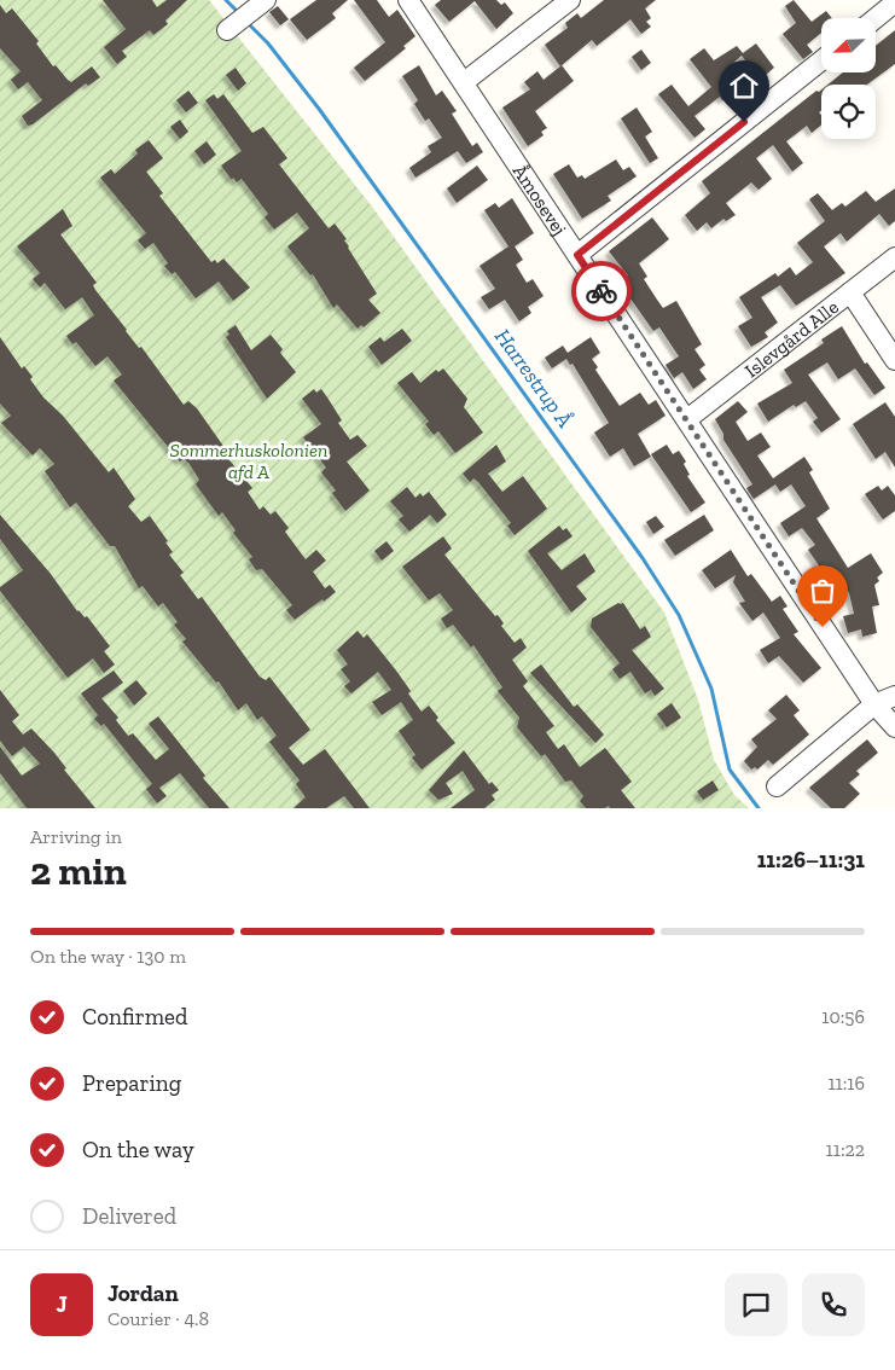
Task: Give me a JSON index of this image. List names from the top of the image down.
{
  "streets": {
    "street": ["Åmosevej", "Islevgård Alle"]
  },
  "crossings": [
    ["Åmosevej", "Islevgård Alle"]
  ],
  "water": ["Harrestrup Å"],
  "parks": ["Sommerhuskolonien afd A"],
  "north": "bottom left",
  "page": {
    "heading": ["2 min", "Arriving in", "11:26–11:31"],
    "panel": ["Jordan", "Courier · 4.8"],
    "bar": "On the way · 130 m",
    "list": [
      ["Confirmed", "10:56"],
      ["Preparing", "11:16"],
      ["On the way", "11:22"],
      "Delivered"
    ],
    "round": "J"
  }
}
